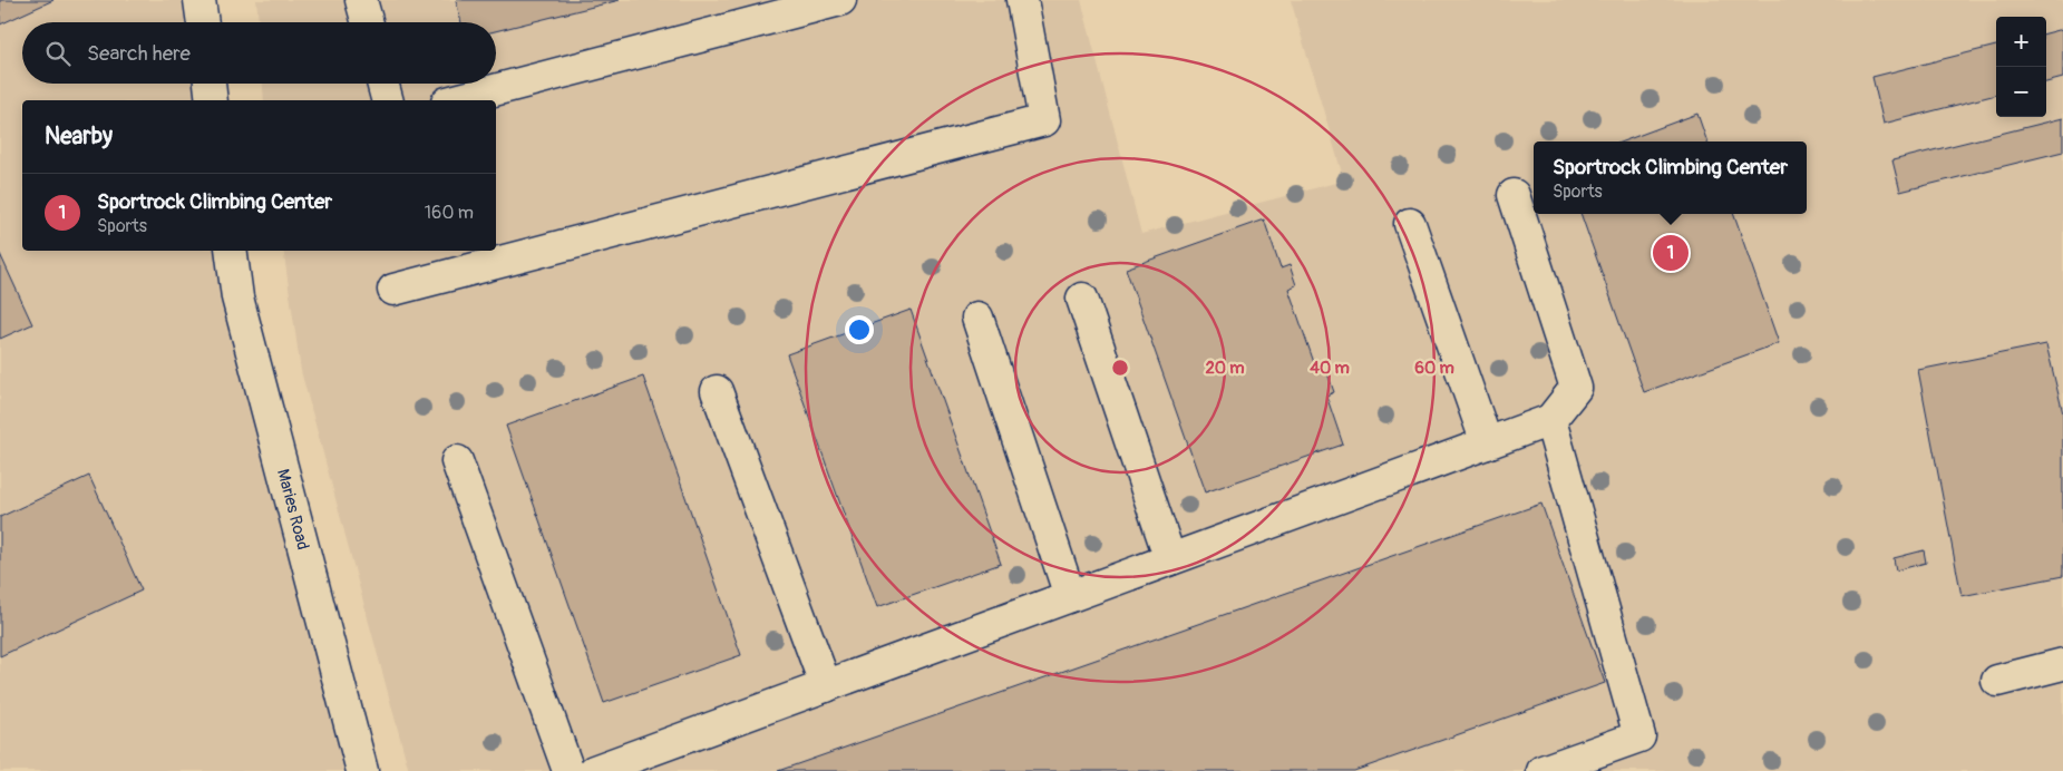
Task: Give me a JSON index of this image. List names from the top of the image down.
{
  "streets": {
    "street": ["Maries Road"]
  },
  "page": {
    "map_buttons": ["+", "−"],
    "search": "Search here",
    "heading": "Nearby",
    "popup": ["Sportrock Climbing Center", "Sports"],
    "list": [
      {
        "mark": "1",
        "name": "Sportrock Climbing Center",
        "note": "Sports",
        "value": "160 m"
      }
    ],
    "pins": "1"
  },
  "rings": ["20 m", "40 m", "60 m"]
}
